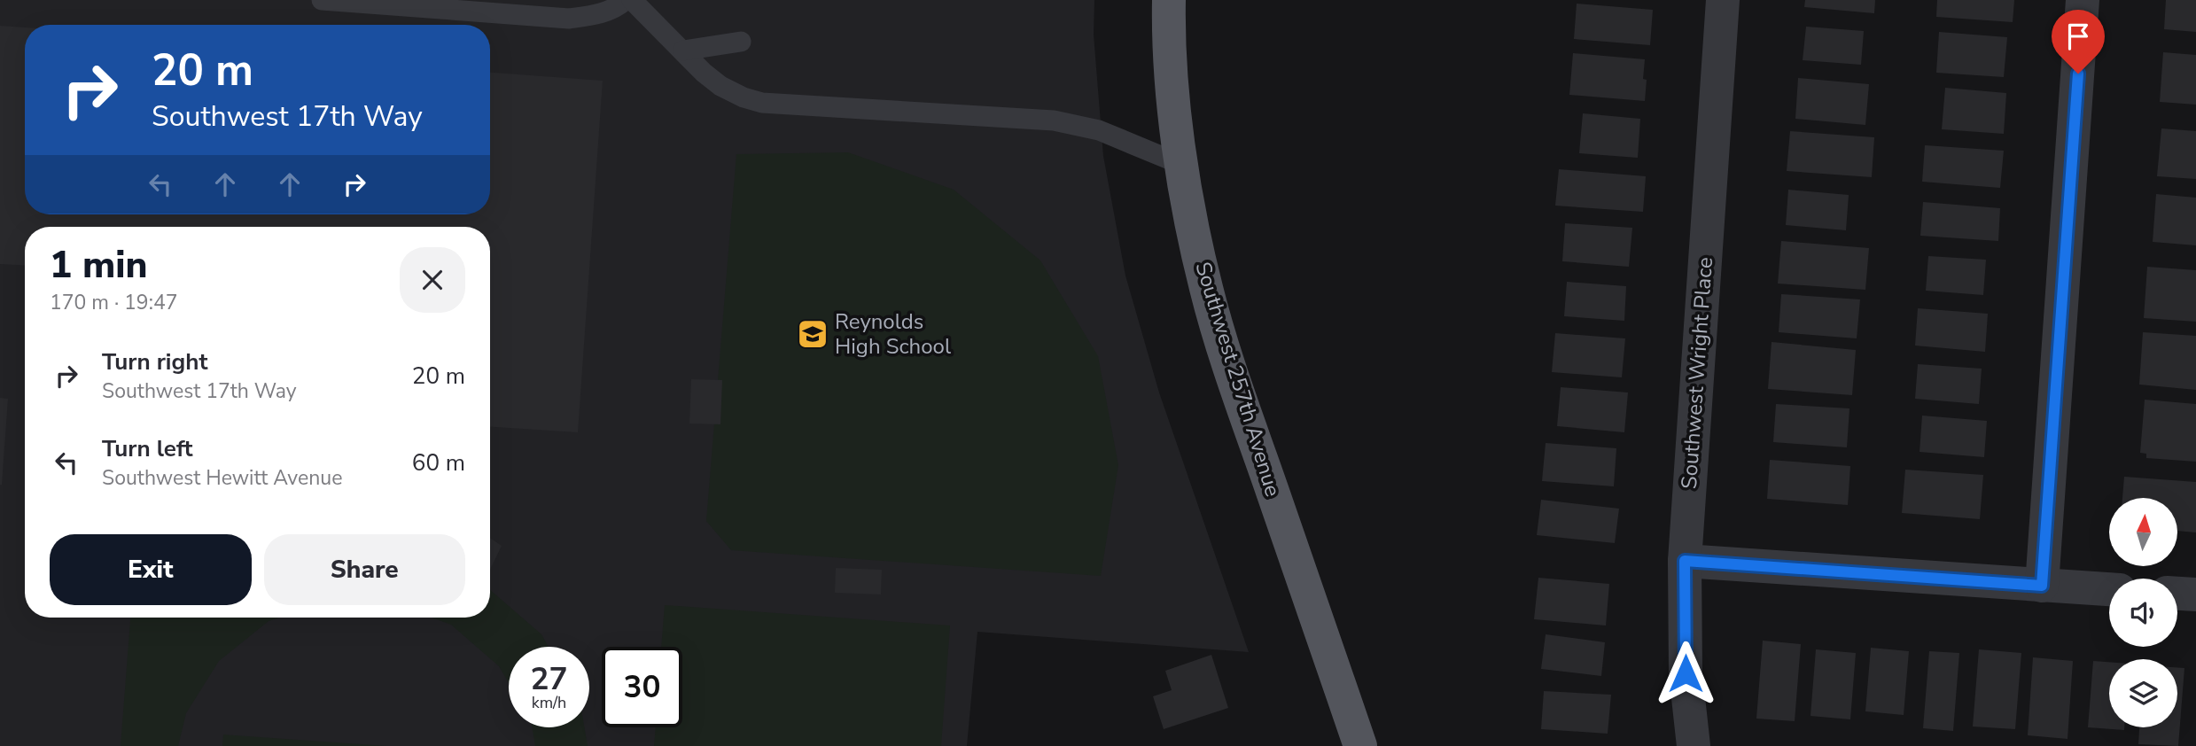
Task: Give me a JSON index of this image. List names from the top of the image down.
{
  "streets": {
    "main road": ["Southwest 257th Avenue"],
    "street": ["Southwest Wright Place"]
  },
  "places": {
    "school or university": ["Reynolds High School"]
  },
  "north": "top",
  "page": {
    "turn": ["20 m", "Southwest 17th Way"],
    "heading": ["1 min", "170 m · 19:47"],
    "list": [
      {
        "name": "Turn right",
        "note": "Southwest 17th Way",
        "value": "20 m"
      },
      {
        "name": "Turn left",
        "note": "Southwest Hewitt Avenue",
        "value": "60 m"
      }
    ],
    "buttons": ["Exit", "Share"],
    "speed": "27 km/h",
    "limit": "30"
  }
}
